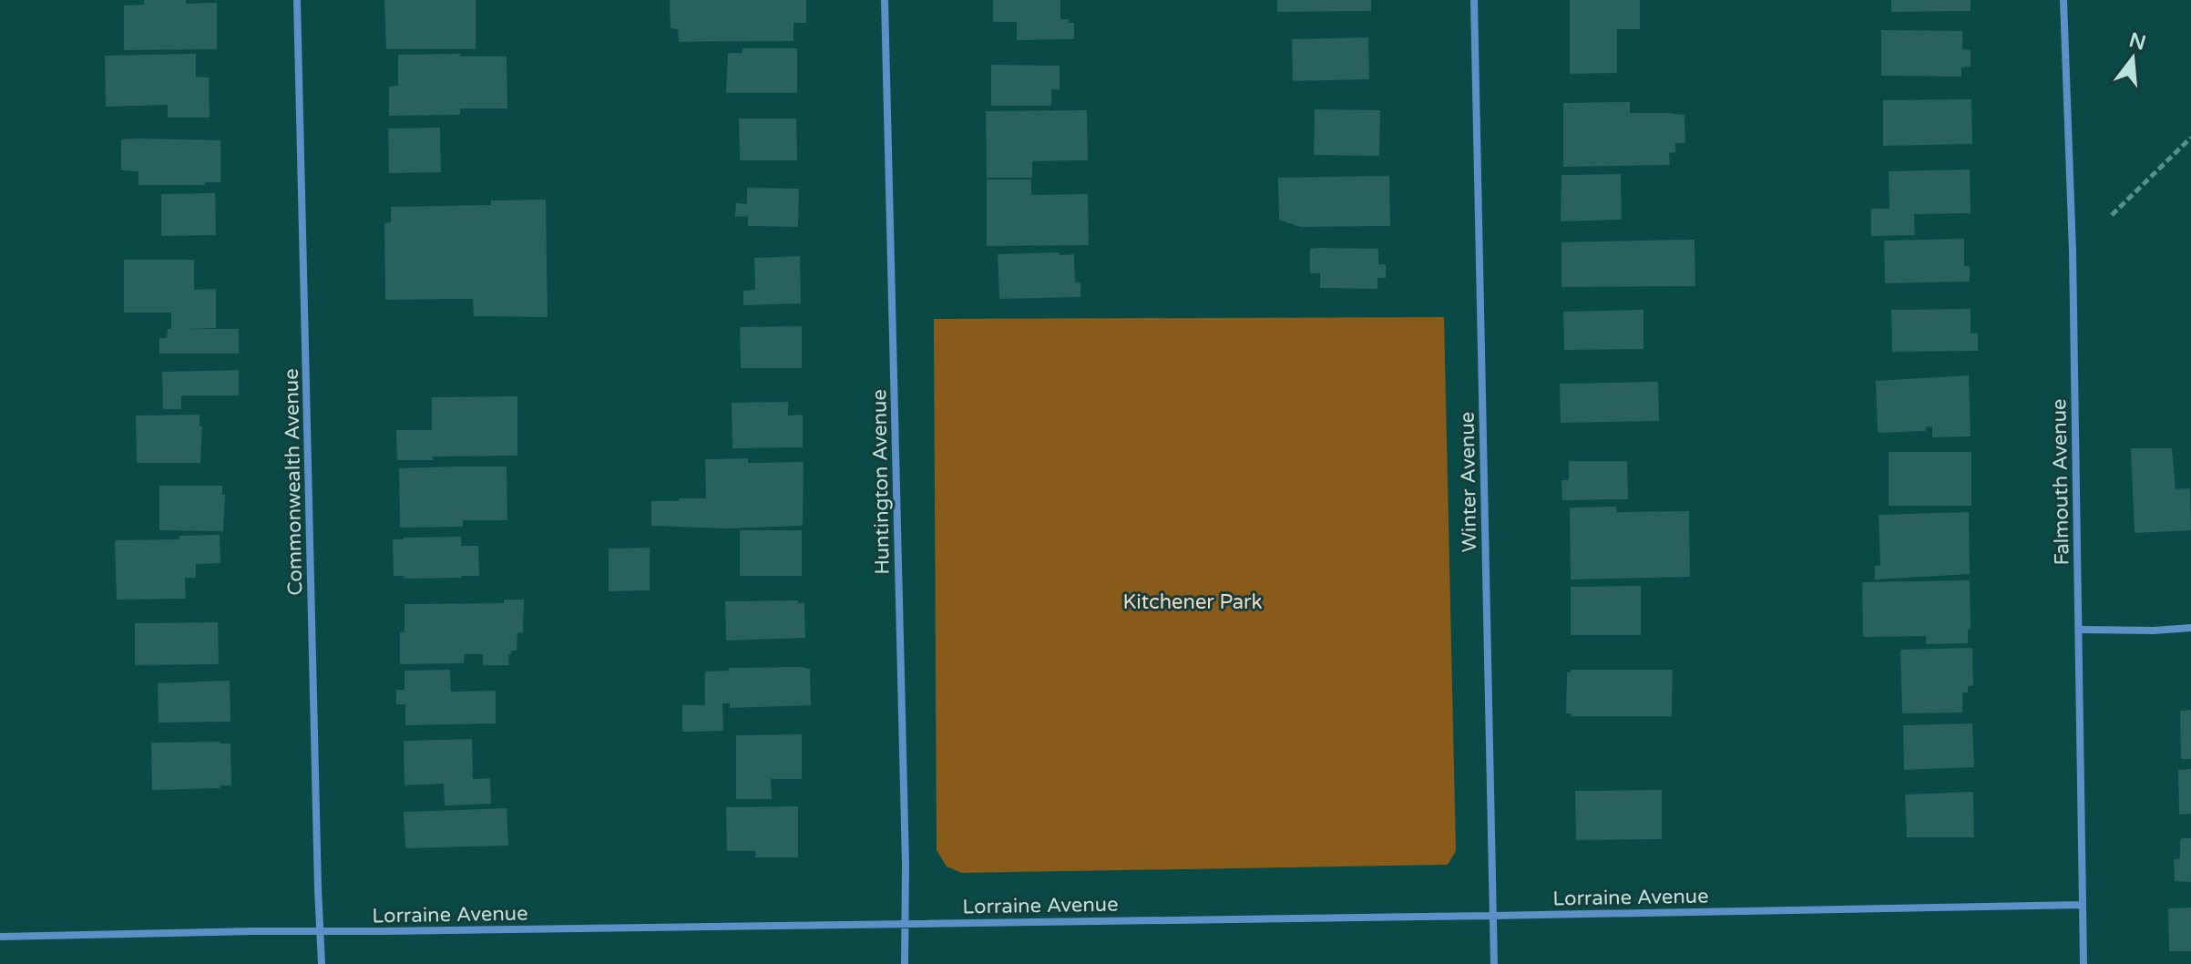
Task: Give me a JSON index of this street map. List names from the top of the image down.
{
  "streets": {
    "street": [
      "Commonwealth Avenue",
      "Huntington Avenue",
      "Winter Avenue",
      "Falmouth Avenue",
      "Lorraine Avenue"
    ]
  },
  "crossings": [
    ["Commonwealth Avenue", "Lorraine Avenue"],
    ["Huntington Avenue", "Lorraine Avenue"],
    ["Winter Avenue", "Lorraine Avenue"],
    ["Falmouth Avenue", "Lorraine Avenue"]
  ],
  "parks": ["Kitchener Park"],
  "north": "top"
}
